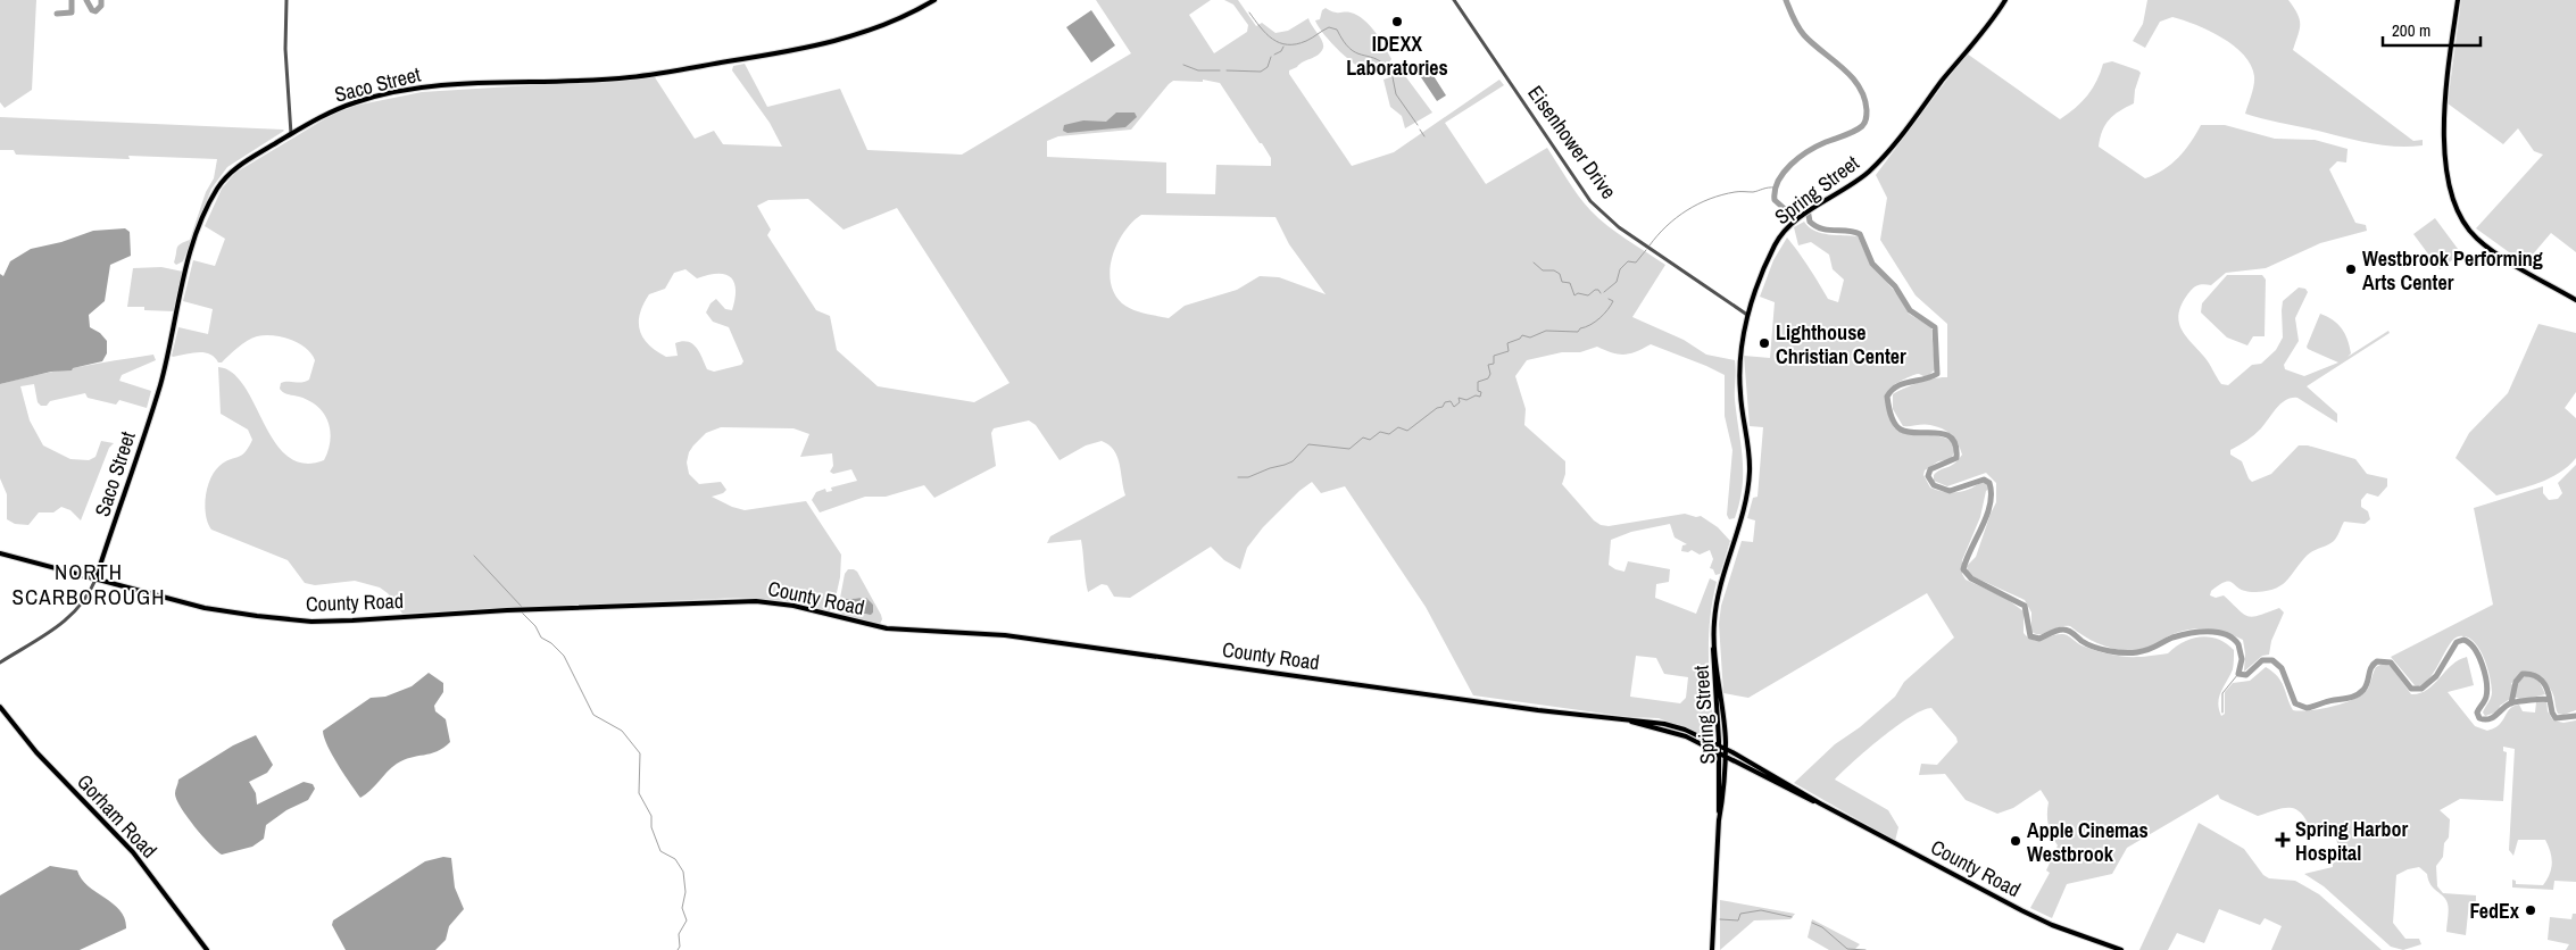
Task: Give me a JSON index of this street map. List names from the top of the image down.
{
  "streets": {
    "main road": [
      "Saco Street",
      "Spring Street",
      "County Road",
      "Gorham Road"
    ],
    "street": ["Eisenhower Drive"]
  },
  "crossings": [
    ["Saco Street", "County Road"],
    ["Eisenhower Drive", "Spring Street"],
    ["Spring Street", "County Road"]
  ],
  "districts": ["NORTH SCARBOROUGH"],
  "places": {
    "other": [
      "IDEXX Laboratories",
      "Westbrook Performing Arts Center",
      "Lighthouse Christian Center",
      "Apple Cinemas Westbrook",
      "FedEx"
    ],
    "health": ["Spring Harbor Hospital"]
  },
  "scale_bar": "200 m"
}
